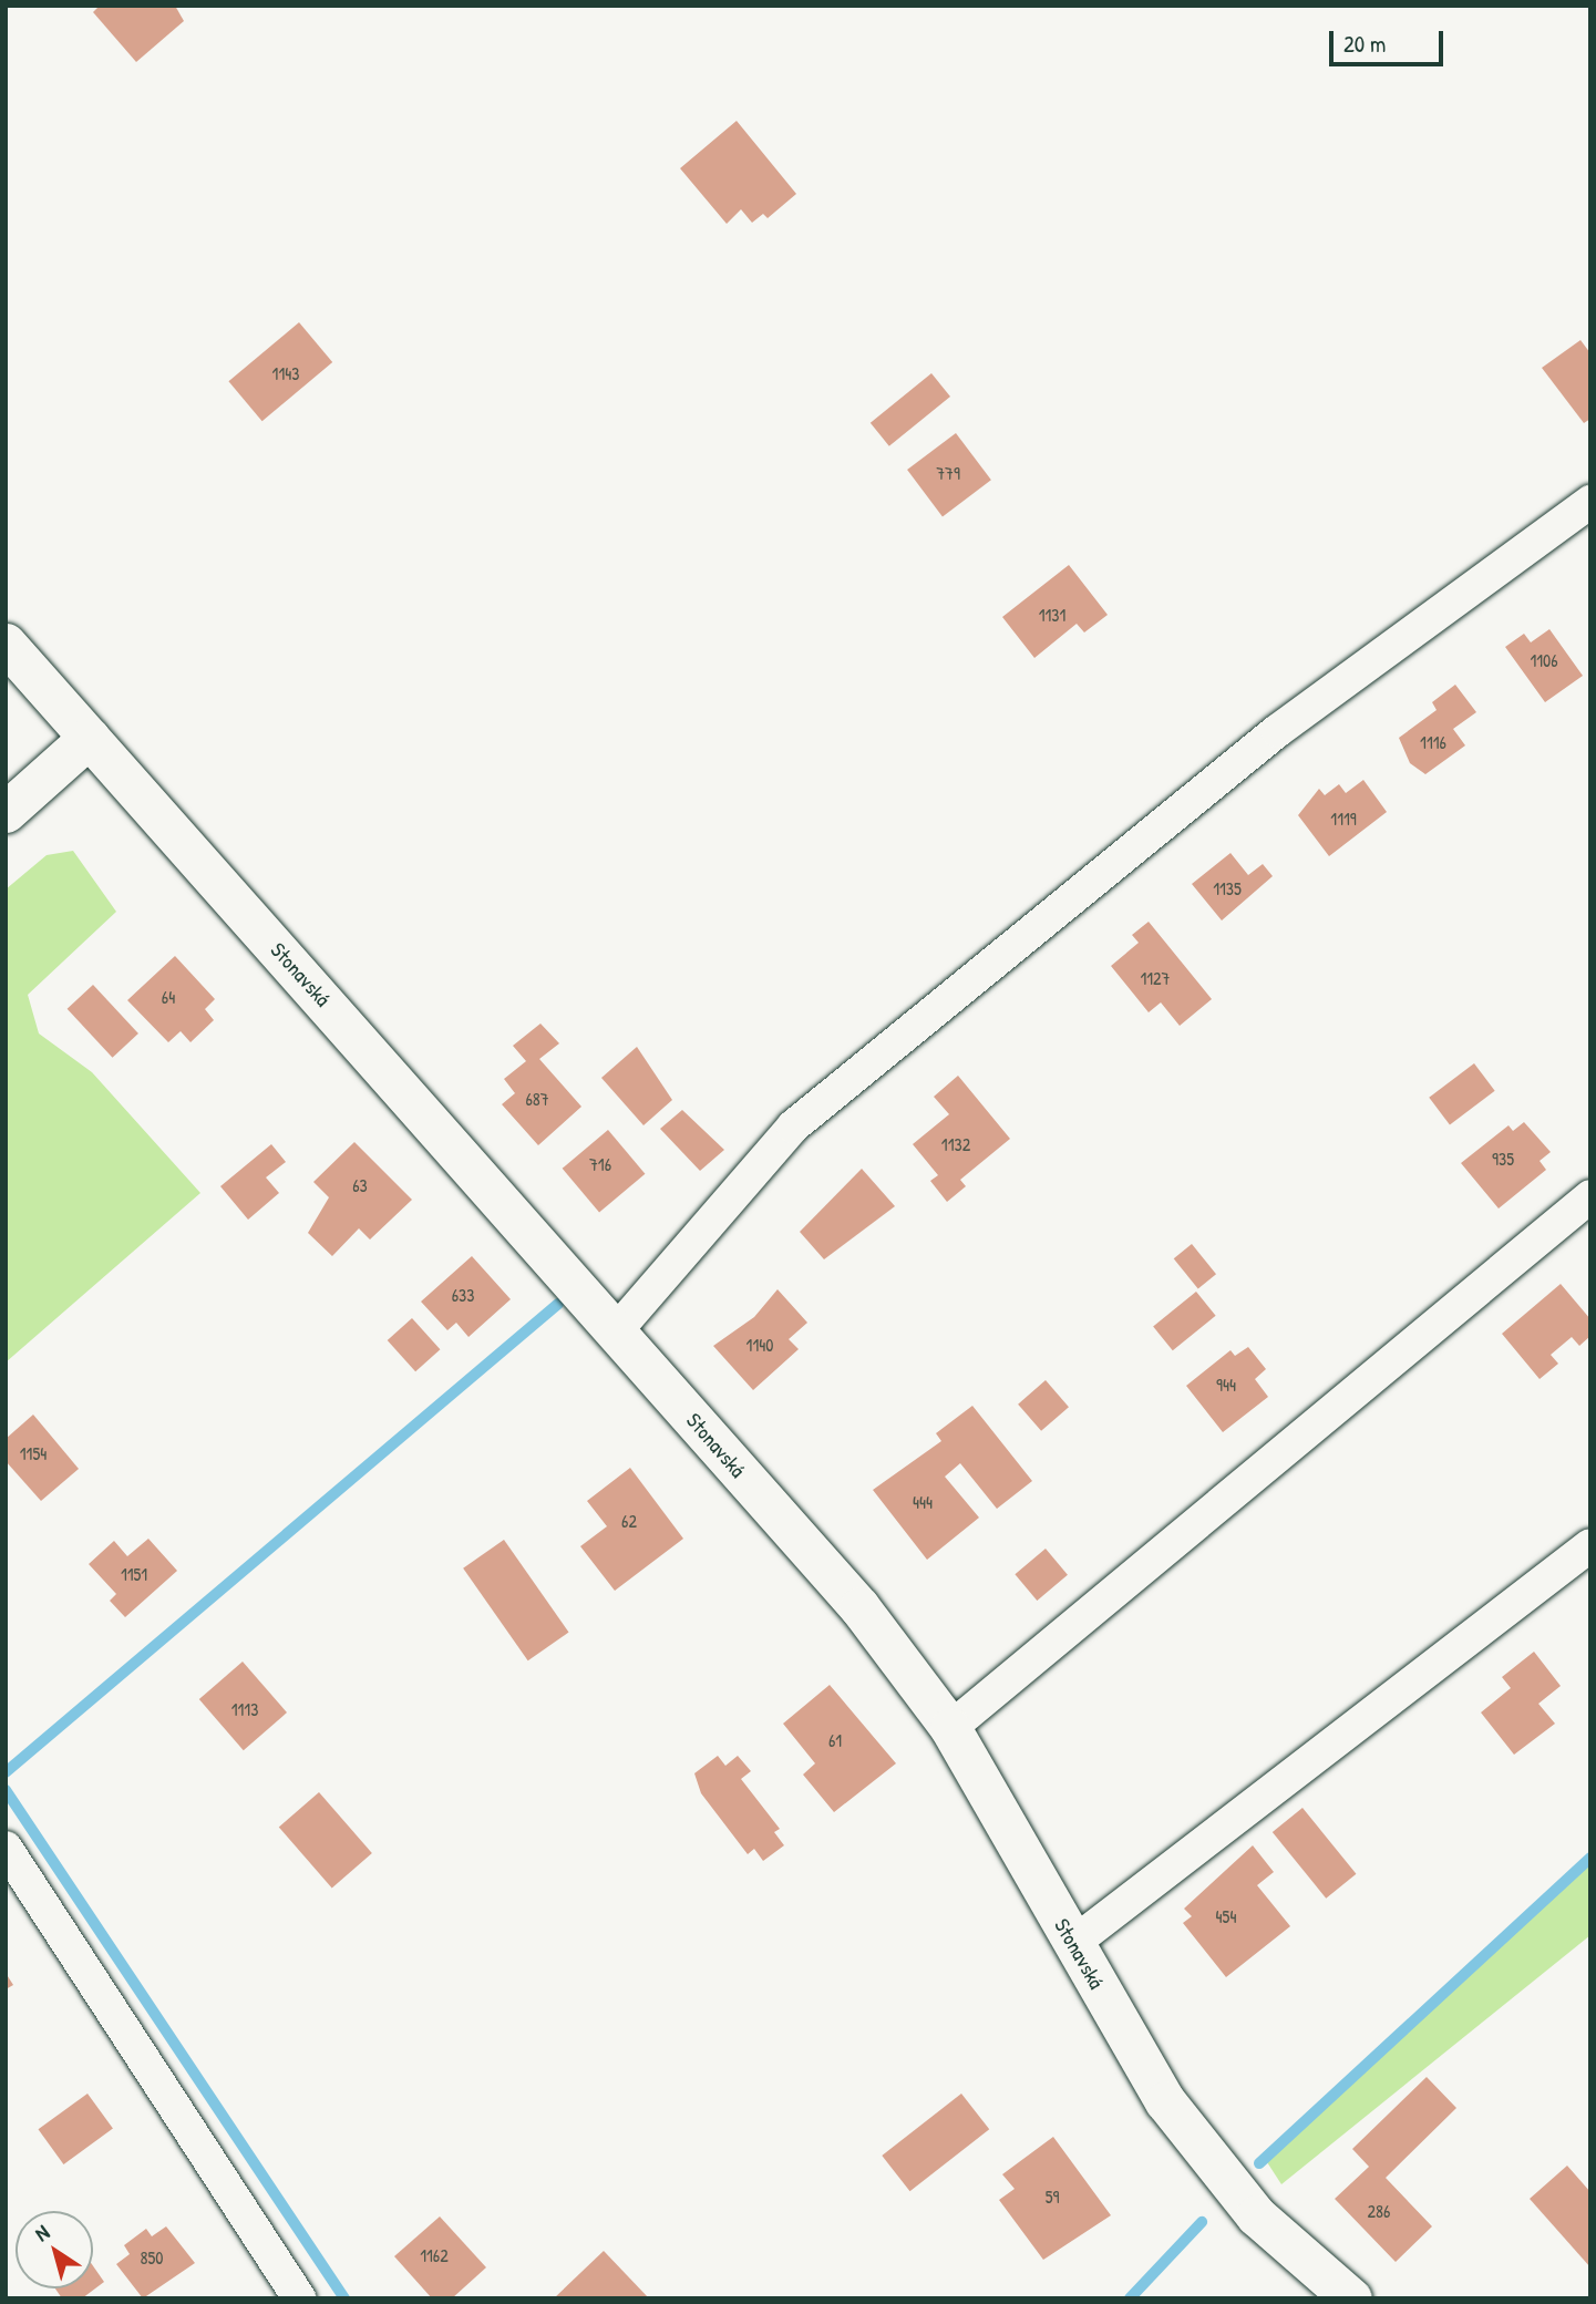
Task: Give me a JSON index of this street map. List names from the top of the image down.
{
  "streets": {
    "street": ["Stonavská"]
  },
  "house_numbers": [
    "1143",
    "779",
    "1131",
    "1106",
    "1116",
    "1119",
    "1135",
    "1127",
    "64",
    "687",
    "1132",
    "935",
    "716",
    "63",
    "633",
    "1140",
    "944",
    "1154",
    "444",
    "62",
    "1151",
    "1113",
    "61",
    "454",
    "59",
    "286",
    "1162",
    "850"
  ],
  "scale_bar": "20 m",
  "north": "top left"
}
